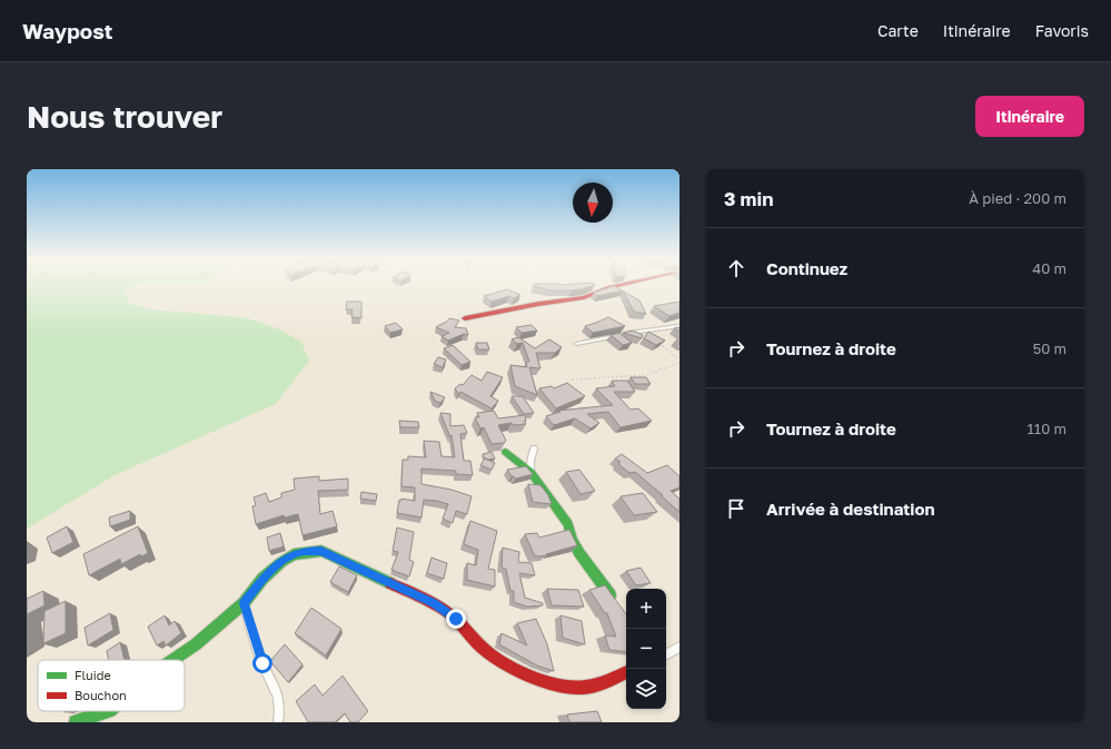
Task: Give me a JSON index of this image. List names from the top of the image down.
{
  "legend": ["Fluide", "Bouchon"],
  "north": "bottom",
  "page": {
    "header": "Waypost",
    "nav": ["Carte", "Itinéraire", "Favoris"],
    "buttons": "Itinéraire",
    "title": "Nous trouver",
    "heading": ["3 min", "À pied · 200 m"],
    "list": [
      ["Continuez", "40 m"],
      ["Tournez à droite", "50 m"],
      ["Tournez à droite", "110 m"],
      "Arrivée à destination"
    ],
    "map_buttons": ["+", "−"]
  }
}
